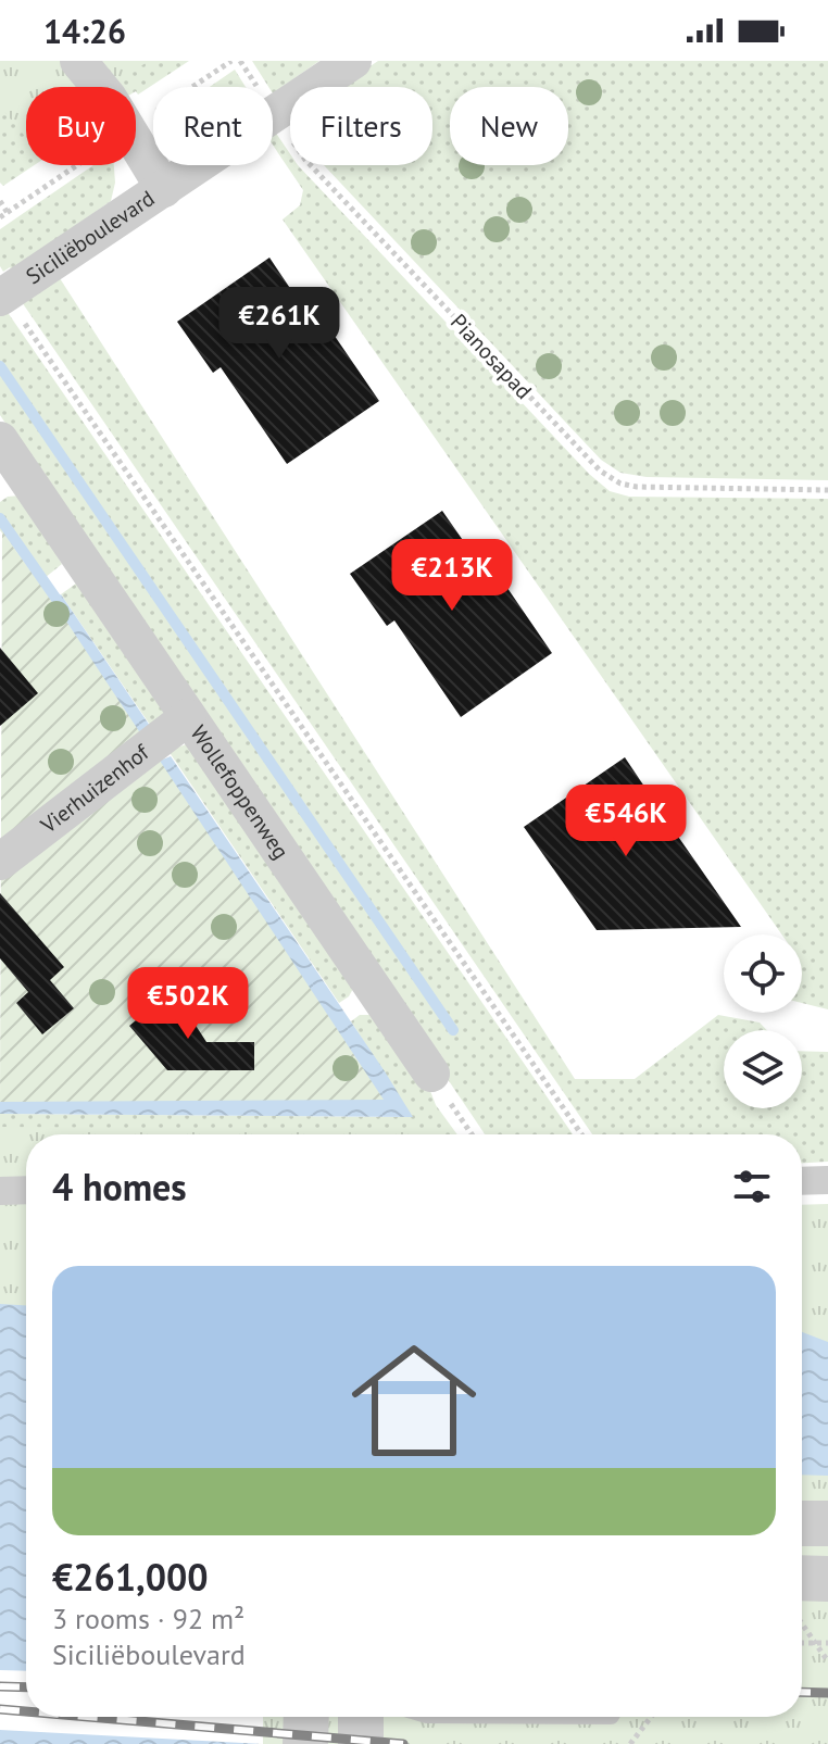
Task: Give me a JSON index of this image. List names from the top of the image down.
{
  "streets": {
    "street": ["Siciliëboulevard", "Vierhuizenhof", "Wollefoppenweg"],
    "path": ["Pianosapad"]
  },
  "crossings": [
    ["Siciliëboulevard", "Pianosapad"],
    ["Vierhuizenhof", "Wollefoppenweg"]
  ],
  "page": {
    "status": "14:26",
    "chip": [
      "Buy",
      "Rent",
      "Filters",
      "New"
    ],
    "price": [
      "€261K",
      "€213K",
      "€546K",
      "€502K"
    ],
    "heading": "4 homes",
    "list": [
      {
        "name": "€261,000",
        "note": "3 rooms · 92 m² · Siciliëboulevard"
      }
    ]
  }
}
